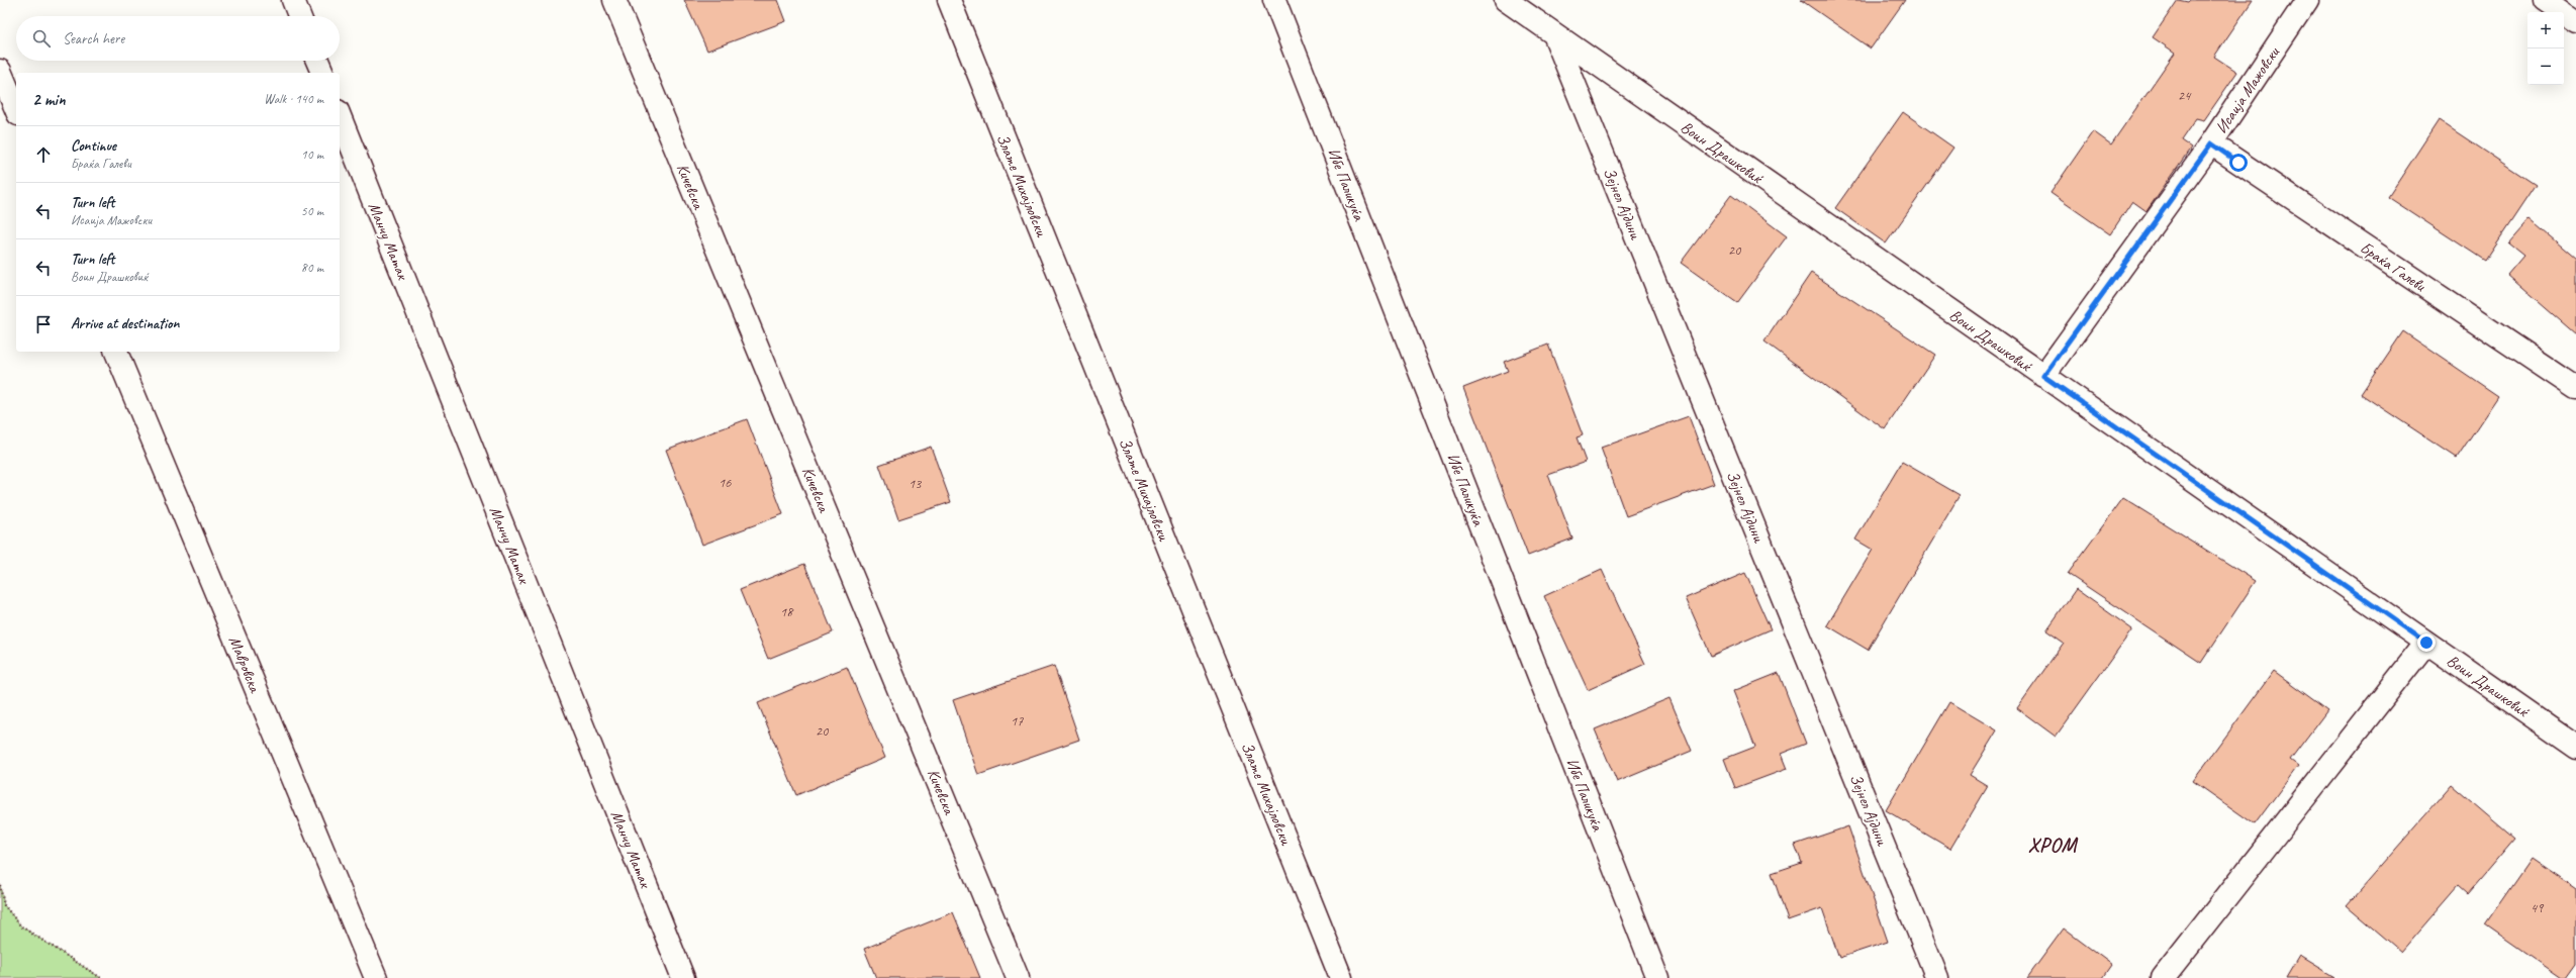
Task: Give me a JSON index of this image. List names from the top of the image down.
{
  "streets": {
    "street": [
      "Исаија Мажовски",
      "Воин Драшковиќ",
      "Ибе Паликуќа",
      "Злате Михајловски",
      "Кичевска",
      "Зејнел Ајдини",
      "Манчу Матак",
      "Браќа Галеви",
      "Мавровска"
    ]
  },
  "crossings": [
    ["Исаија Мажовски", "Воин Драшковиќ"],
    ["Исаија Мажовски", "Браќа Галеви"],
    ["Воин Драшковиќ", "Зејнел Ајдини"]
  ],
  "districts": ["ХРОМ"],
  "house_numbers": [
    "24",
    "20",
    "16",
    "13",
    "18",
    "17",
    "20",
    "49"
  ],
  "page": {
    "map_buttons": ["+", "−"],
    "search": "Search here",
    "heading": ["2 min", "Walk · 140 m"],
    "list": [
      ["Continue", "Браќа Галеви", "10 m"],
      ["Turn left", "Исаија Мажовски", "50 m"],
      ["Turn left", "Воин Драшковиќ", "80 m"],
      "Arrive at destination"
    ]
  }
}
